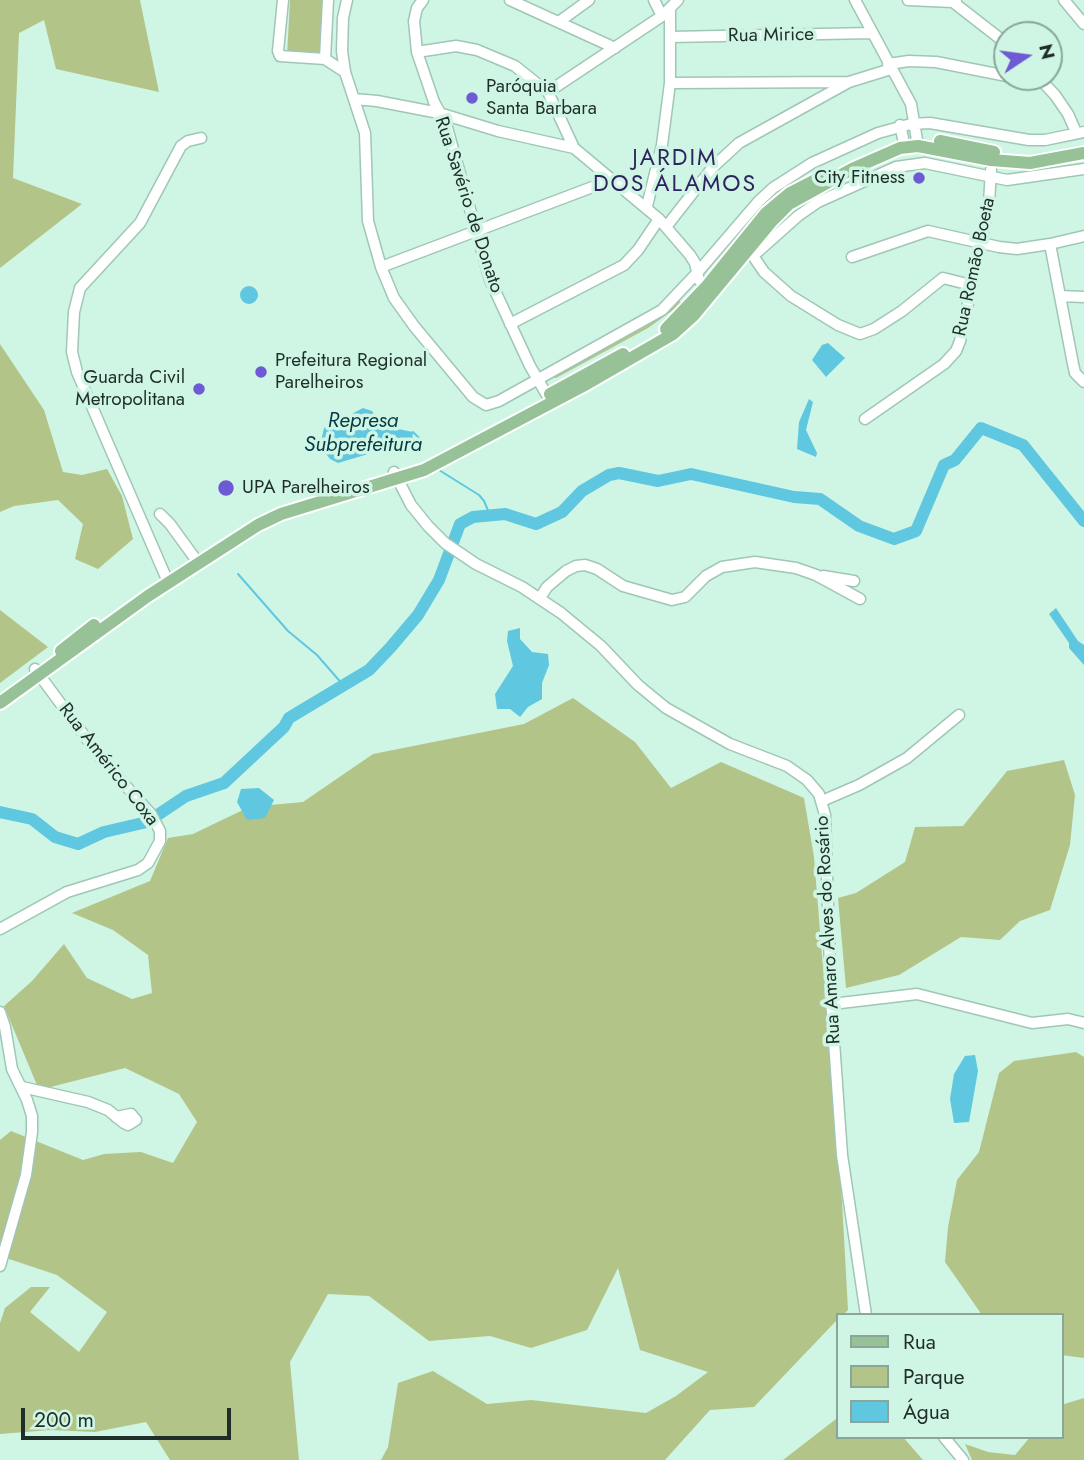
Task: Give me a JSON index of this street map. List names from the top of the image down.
{
  "streets": {
    "street": [
      "Rua Mirice",
      "Rua Savério de Donato",
      "Rua Romão Boeta",
      "Rua Américo Coxa",
      "Rua Amaro Alves do Rosário"
    ]
  },
  "districts": ["JARDIM DOS ÁLAMOS"],
  "water": ["Represa Subprefeitura"],
  "places": [
    "Paróquia Santa Barbara",
    "City Fitness",
    "Prefeitura Regional Parelheiros",
    "Guarda Civil Metropolitana",
    "UPA Parelheiros"
  ],
  "legend": ["Rua", "Parque", "Água"],
  "scale_bar": "200 m",
  "north": "right"
}
